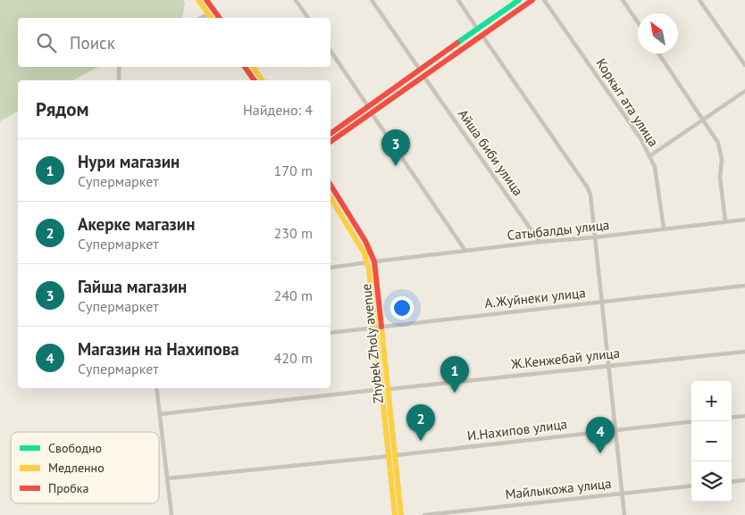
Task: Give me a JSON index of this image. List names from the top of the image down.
{
  "streets": {
    "street": [
      "Коркыт ата улица",
      "Айша биби улица",
      "Сатыбалды улица",
      "А.Жуйнеки улица",
      "Zhybek Zholy avenue",
      "Ж.Кенжебай улица",
      "И.Нахипов улица",
      "Майлыкожа улица"
    ]
  },
  "crossings": [
    ["Коркыт ата улица", "Сатыбалды улица"],
    ["Айша биби улица", "Сатыбалды улица"],
    ["Сатыбалды улица", "Zhybek Zholy avenue"],
    ["А.Жуйнеки улица", "Zhybek Zholy avenue"],
    ["Zhybek Zholy avenue", "Ж.Кенжебай улица"],
    ["Zhybek Zholy avenue", "И.Нахипов улица"]
  ],
  "legend": ["Свободно", "Медленно", "Пробка"],
  "north": "top left",
  "page": {
    "search": "Поиск",
    "heading": ["Рядом", "Найдено: 4"],
    "pins": [
      "3",
      "1",
      "2",
      "4"
    ],
    "list": [
      {
        "mark": "1",
        "name": "Нури магазин",
        "note": "Супермаркет",
        "value": "170 m"
      },
      {
        "mark": "2",
        "name": "Акерке магазин",
        "note": "Супермаркет",
        "value": "230 m"
      },
      {
        "mark": "3",
        "name": "Гайша магазин",
        "note": "Супермаркет",
        "value": "240 m"
      },
      {
        "mark": "4",
        "name": "Магазин на Нахипова",
        "note": "Супермаркет",
        "value": "420 m"
      }
    ],
    "map_buttons": ["+", "−"]
  }
}
